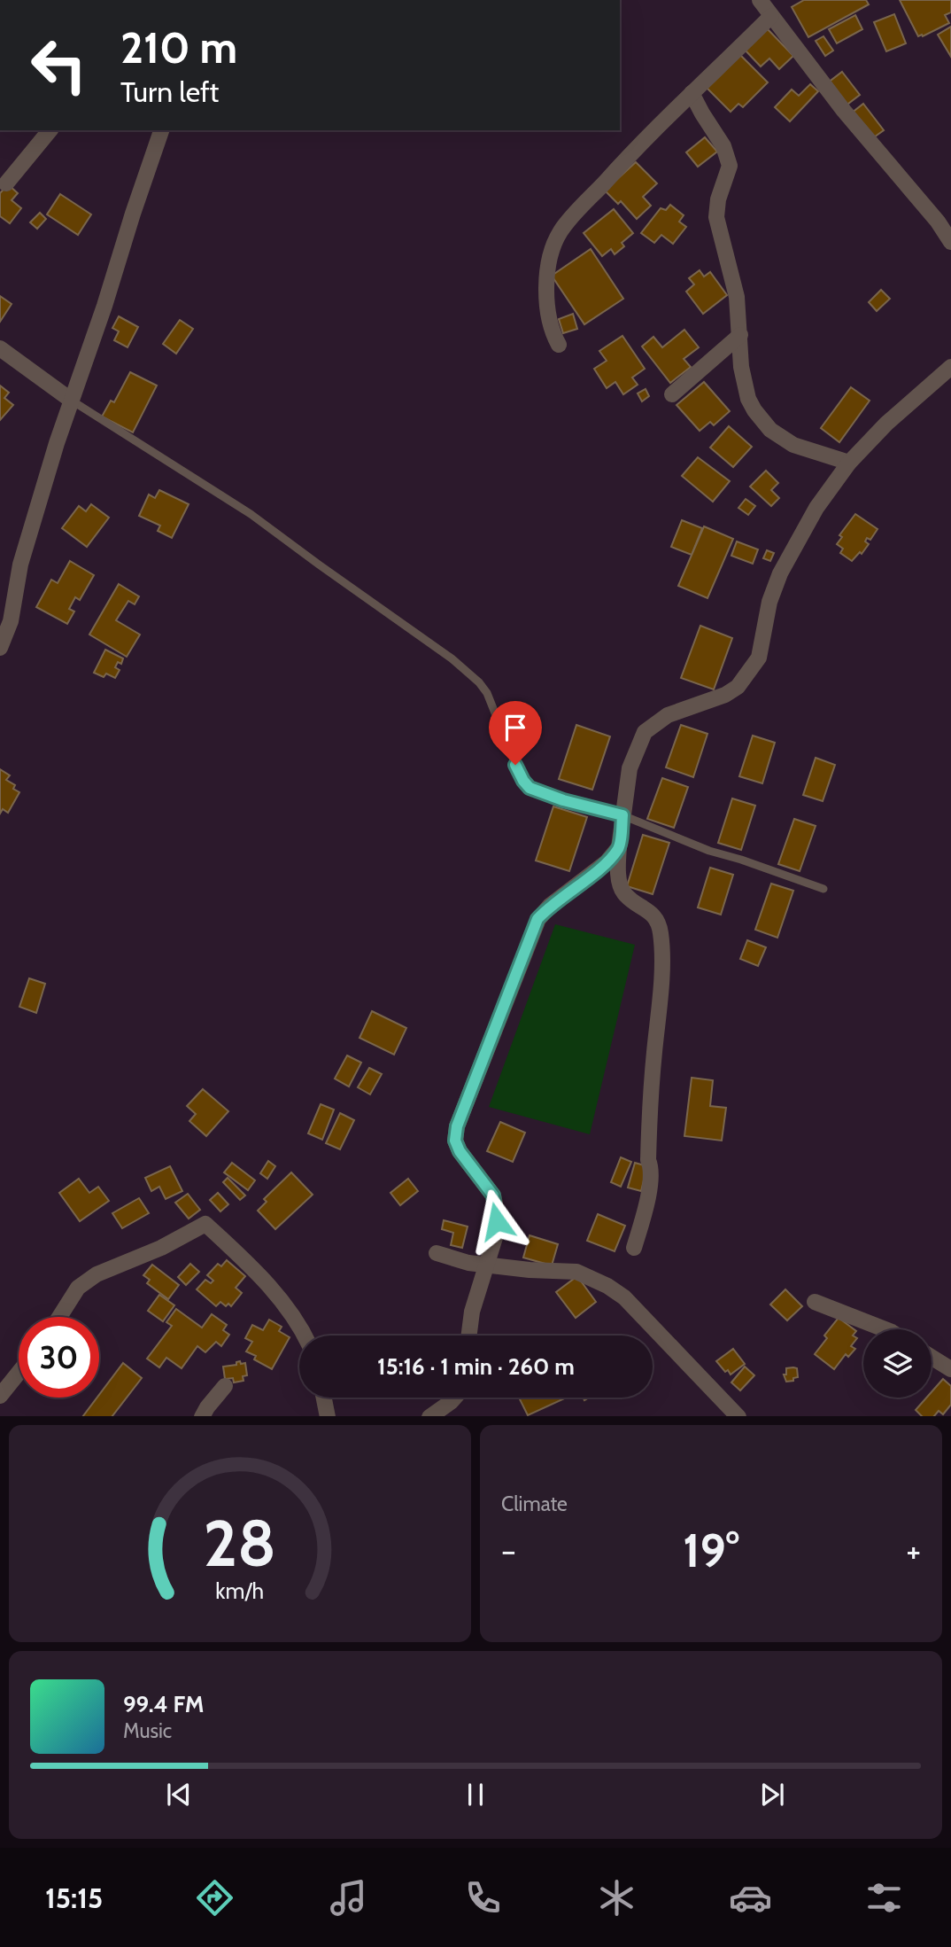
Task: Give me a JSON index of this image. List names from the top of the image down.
{
  "page": {
    "turn": ["210 m", "Turn left"],
    "limit": "30",
    "trip": "15:16 · 1 min · 260 m",
    "tile": "Climate",
    "heat": ["−", "19°", "+"],
    "song": ["99.4 FM", "Music"],
    "tabs": "15:15",
    "gauge": ["28", "km/h"]
  }
}
